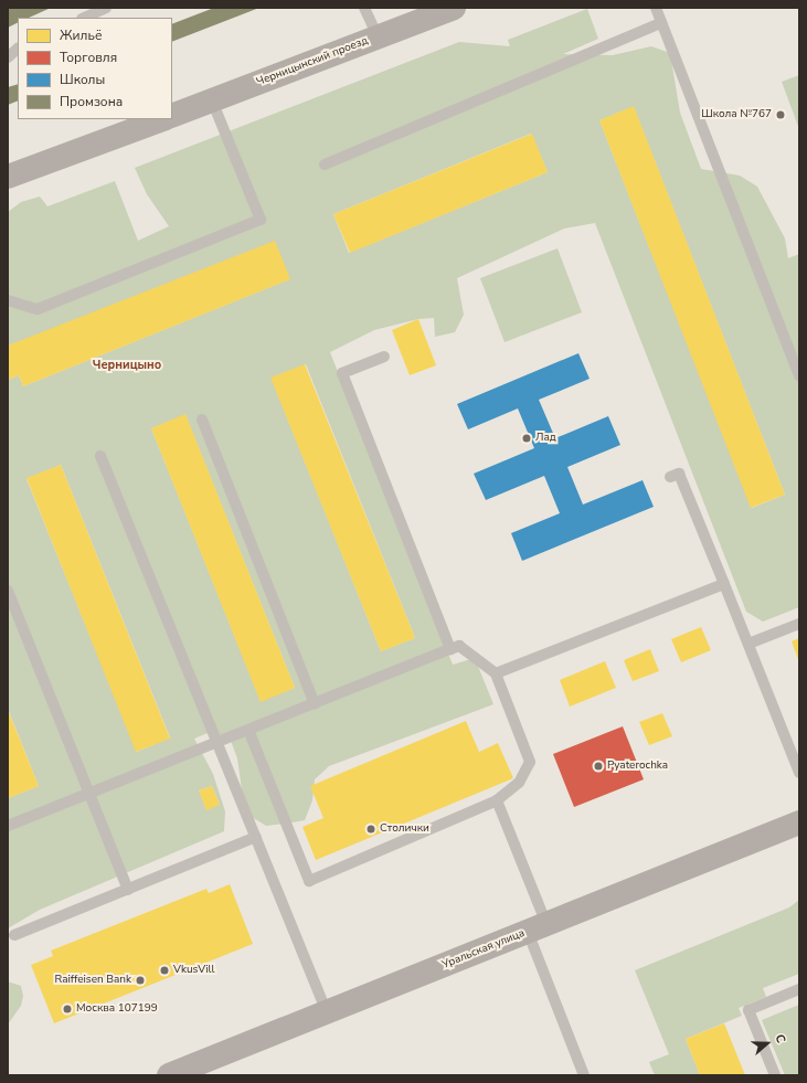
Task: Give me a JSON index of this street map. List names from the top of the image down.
{
  "streets": {
    "main road": ["Черницынский проезд", "Уральская улица"]
  },
  "districts": ["Черницыно"],
  "places": [
    "Школа №767",
    "Лад",
    "Pyaterochka",
    "Столички",
    "VkusVill",
    "Raiffeisen Bank",
    "Москва 107199"
  ],
  "legend": [
    "Жильё",
    "Торговля",
    "Школы",
    "Промзона"
  ],
  "north": "right"
}
